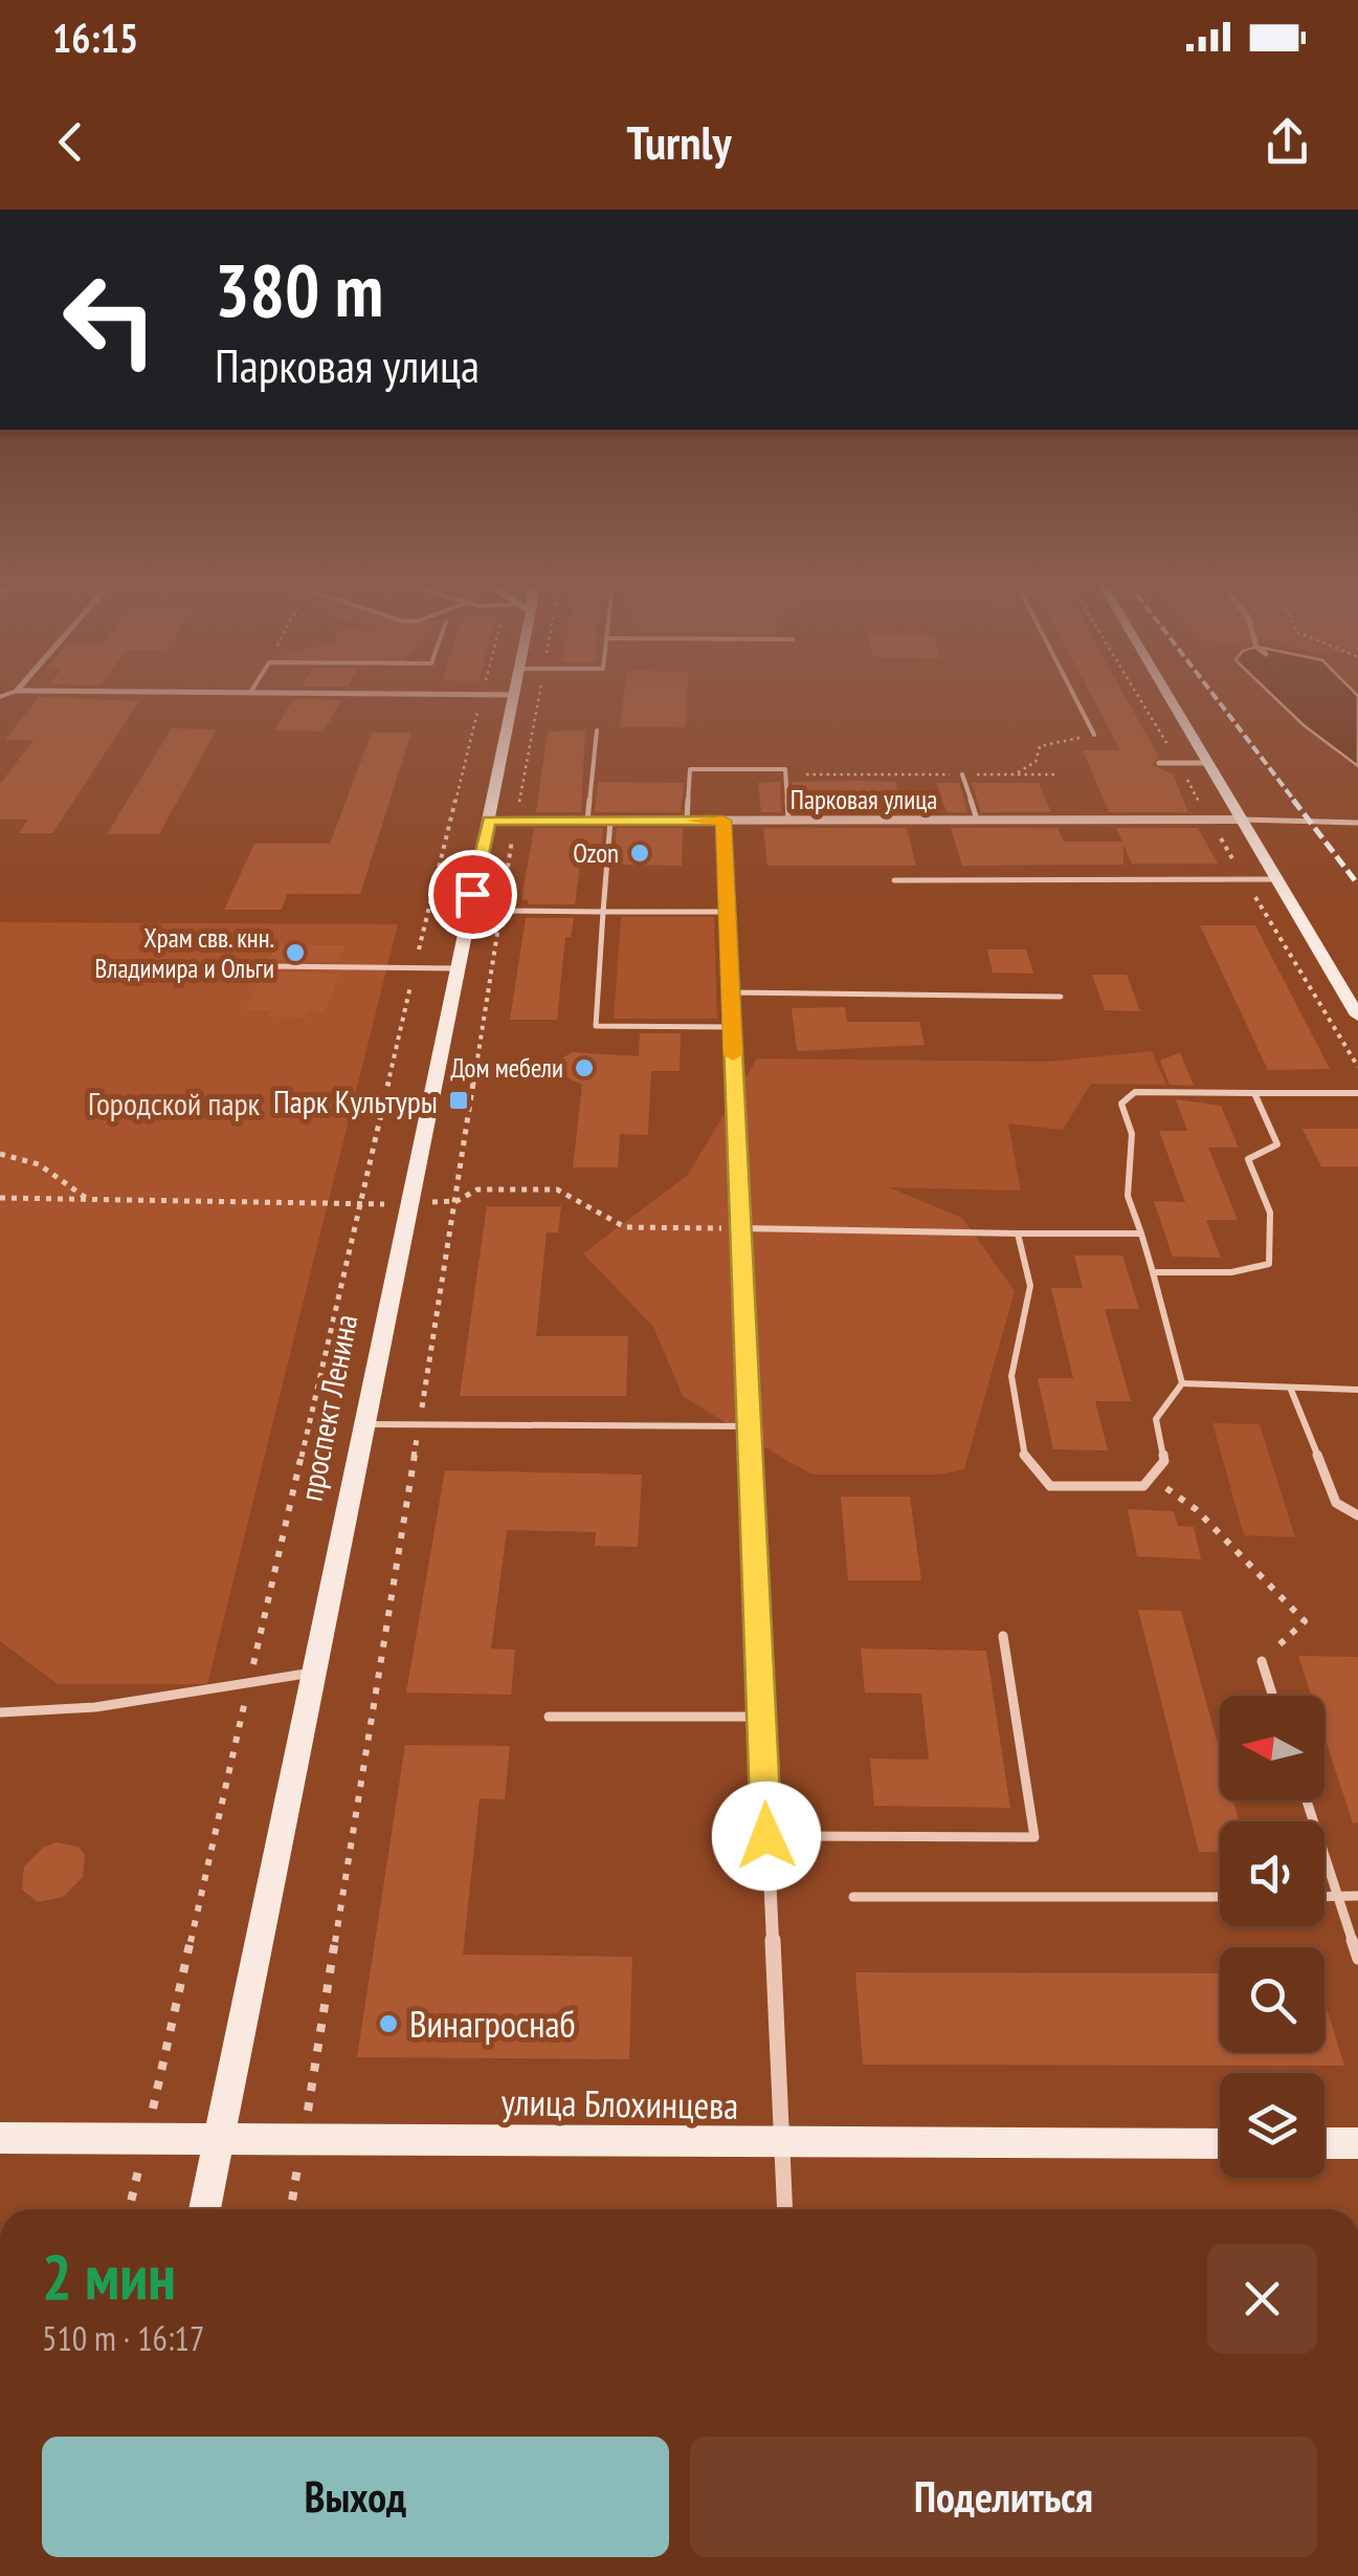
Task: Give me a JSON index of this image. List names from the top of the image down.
{
  "streets": {
    "main road": ["проспект Ленина", "улица Блохинцева"],
    "street": ["Парковая улица"]
  },
  "crossings": [
    ["Парковая улица", "проспект Ленина"],
    ["проспект Ленина", "улица Блохинцева"]
  ],
  "parks": ["Городской парк"],
  "places": {
    "other": [
      "Ozon",
      "Храм свв. кнн. Владимира и Ольги",
      "Дом мебели",
      "Винагроснаб"
    ],
    "transit": ["Парк Культуры"]
  },
  "north": "left",
  "page": {
    "status": "16:15",
    "header": "Turnly",
    "turn": ["380 m", "Парковая улица"],
    "heading": ["2 мин", "510 m · 16:17"],
    "buttons": ["Выход", "Поделиться"]
  }
}
